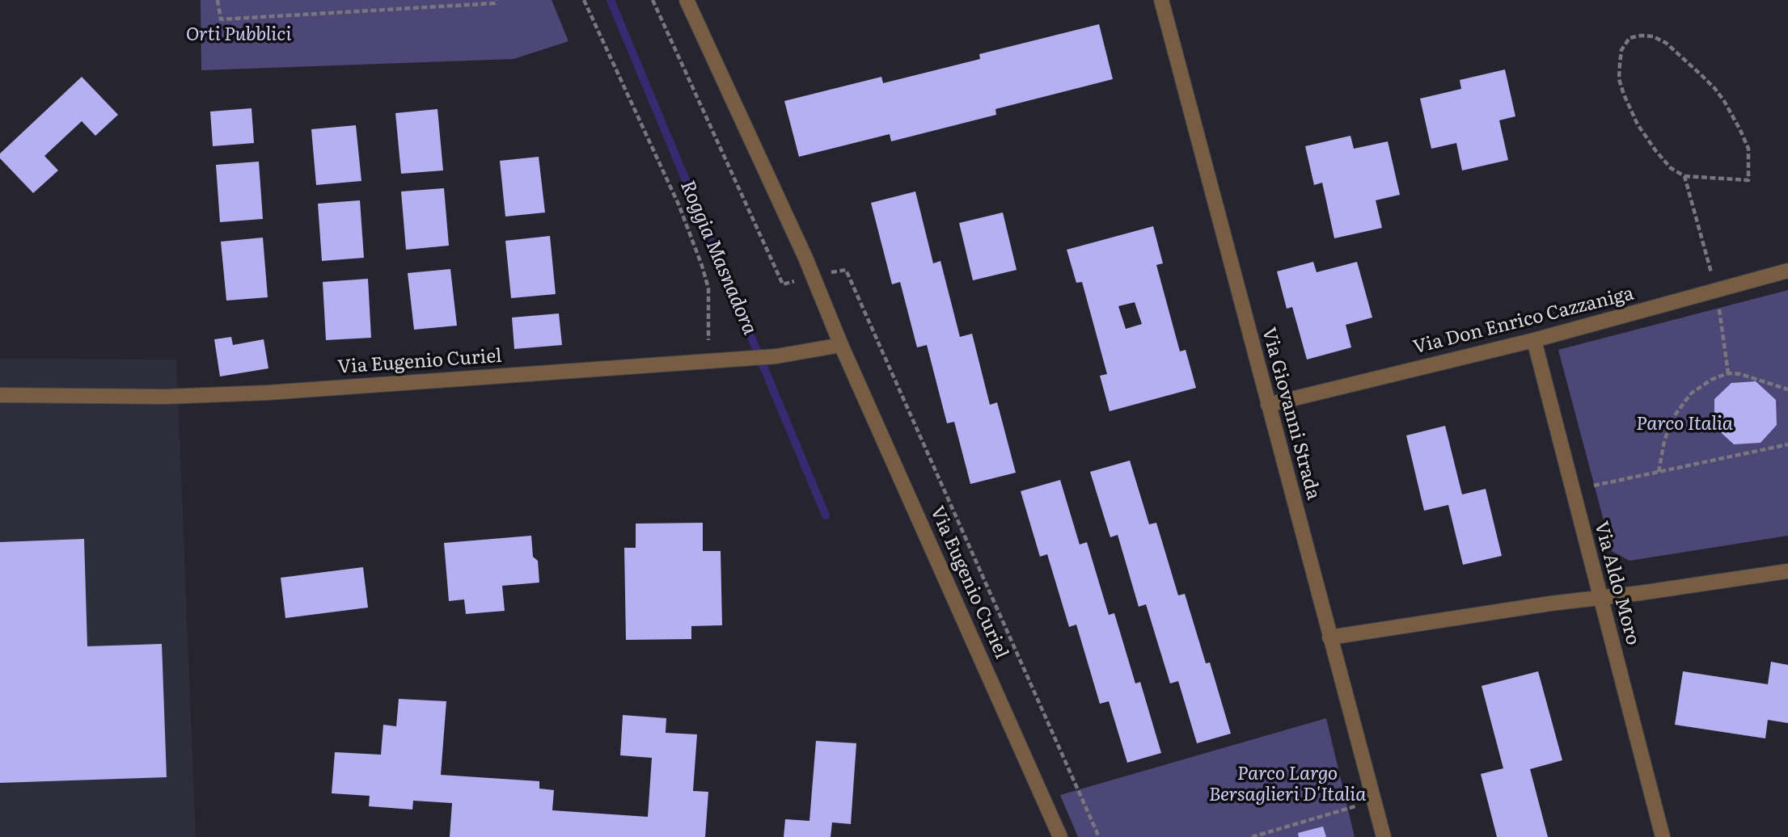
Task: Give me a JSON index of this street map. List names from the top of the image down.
{
  "streets": {
    "street": [
      "Via Don Enrico Cazzaniga",
      "Via Eugenio Curiel",
      "Via Giovanni Strada",
      "Via Aldo Moro"
    ]
  },
  "crossings": [
    ["Via Don Enrico Cazzaniga", "Via Giovanni Strada"],
    ["Via Don Enrico Cazzaniga", "Via Aldo Moro"]
  ],
  "water": ["Roggia Masnadora"],
  "parks": ["Orti Pubblici", "Parco Italia", "Parco Largo Bersaglieri D'Italia"]
}
